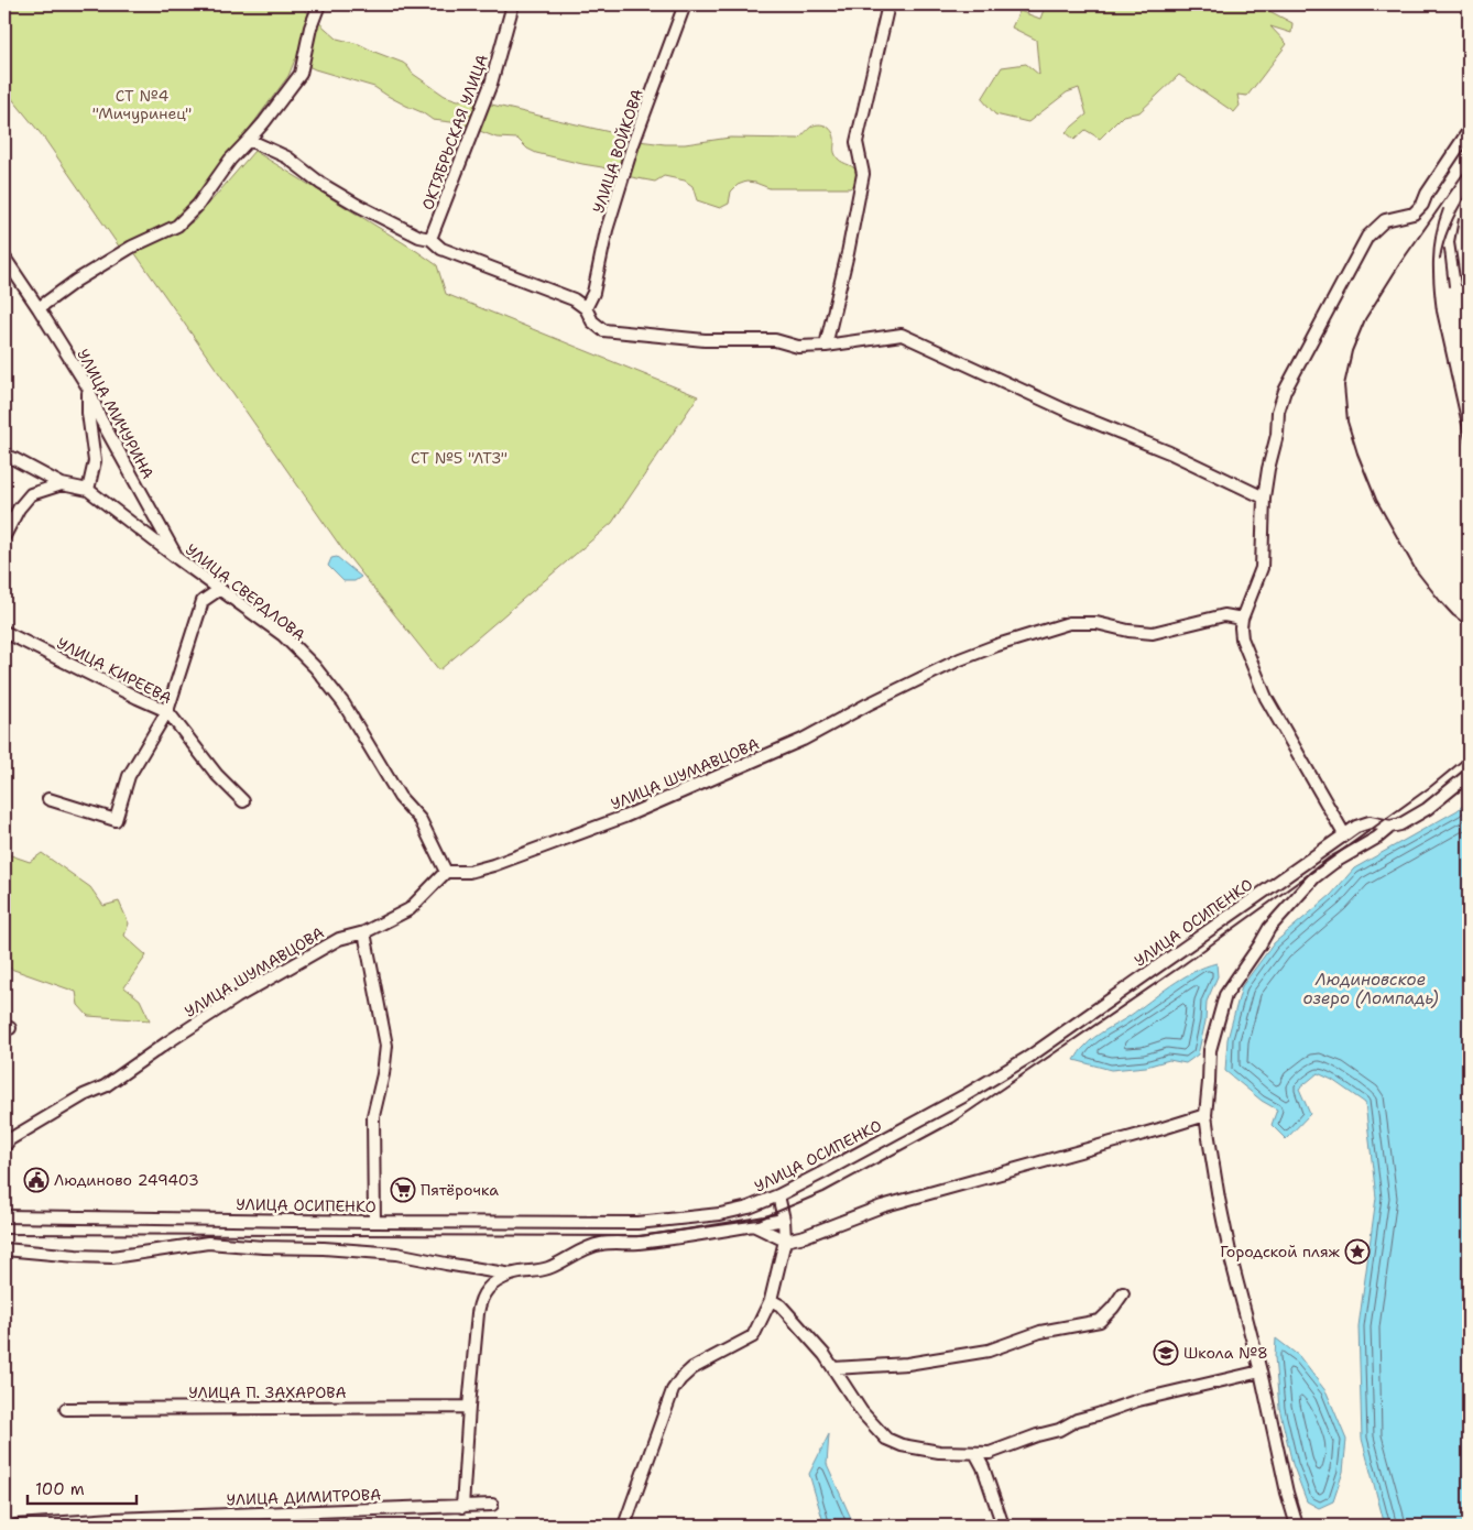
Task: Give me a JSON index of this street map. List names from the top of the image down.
{
  "streets": {
    "street": [
      "ОКТЯБРЬСКАЯ УЛИЦА",
      "УЛИЦА ВОЙКОВА",
      "УЛИЦА МИЧУРИНА",
      "УЛИЦА СВЕРДЛОВА",
      "УЛИЦА КИРЕЕВА",
      "УЛИЦА ШУМАВЦОВА",
      "УЛИЦА ОСИПЕНКО",
      "УЛИЦА П. ЗАХАРОВА",
      "УЛИЦА ДИМИТРОВА"
    ]
  },
  "crossings": [
    ["УЛИЦА МИЧУРИНА", "УЛИЦА СВЕРДЛОВА"],
    ["УЛИЦА СВЕРДЛОВА", "УЛИЦА ШУМАВЦОВА"]
  ],
  "water": ["Людиновское озеро (Ломпадь)"],
  "parks": ["СТ №4 \"Мичуринец\"", "СТ №5 \"ЛТЗ\""],
  "places": {
    "public building": ["Людиново 249403"],
    "supermarket": ["Пятёрочка"],
    "place": ["Городской пляж"],
    "school or university": ["Школа №8"]
  },
  "scale_bar": "100 m"
}
